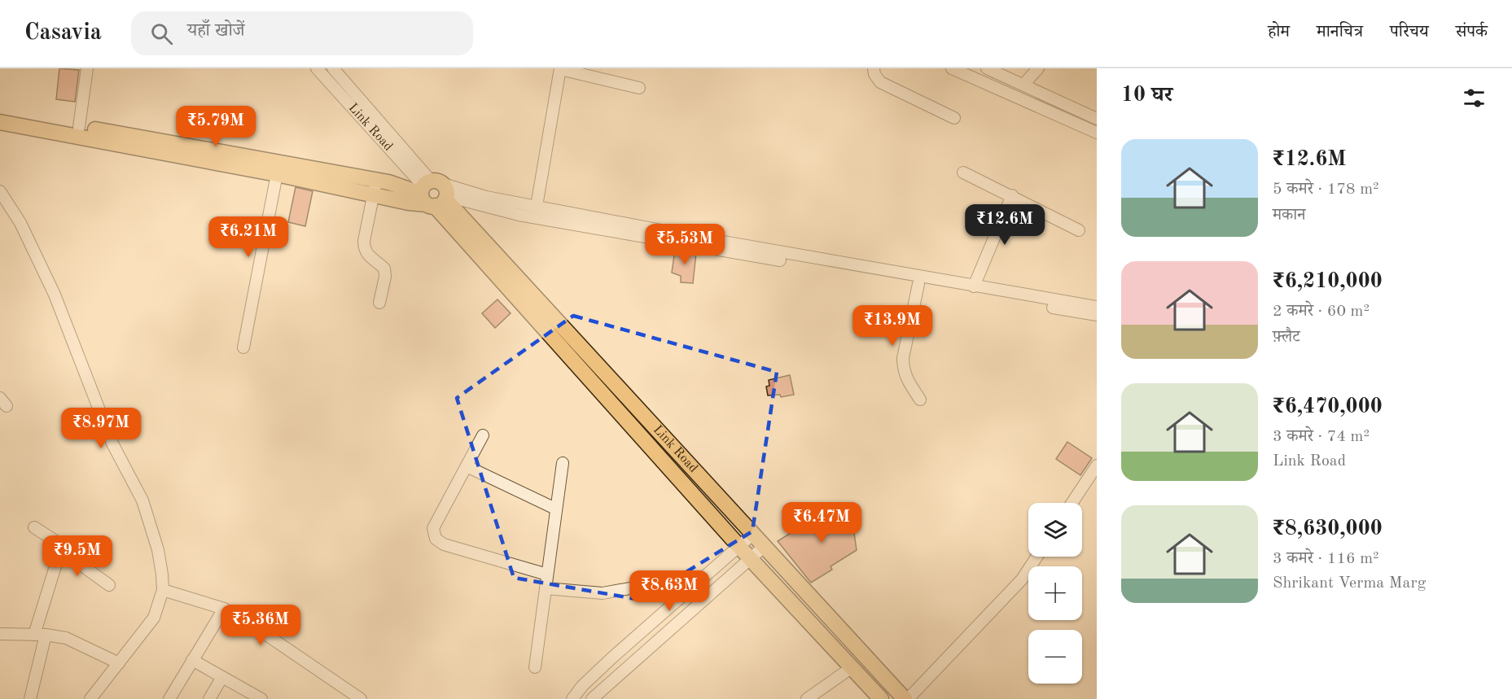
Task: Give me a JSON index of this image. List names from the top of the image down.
{
  "streets": {
    "main road": ["Link Road"]
  },
  "page": {
    "header": "Casavia",
    "search": "यहाँ खोजें",
    "nav": [
      "होम",
      "मानचित्र",
      "परिचय",
      "संपर्क"
    ],
    "heading": "10 घर",
    "price": [
      "₹5.79M",
      "₹12.6M",
      "₹6.21M",
      "₹5.53M",
      "₹13.9M",
      "₹8.97M",
      "₹6.47M",
      "₹9.5M",
      "₹8.63M",
      "₹5.36M"
    ],
    "list": [
      {
        "name": "₹12.6M",
        "note": "5 कमरे · 178 m² · मकान"
      },
      {
        "name": "₹6,210,000",
        "note": "2 कमरे · 60 m² · फ़्लैट"
      },
      {
        "name": "₹6,470,000",
        "note": "3 कमरे · 74 m² · Link Road"
      },
      {
        "name": "₹8,630,000",
        "note": "3 कमरे · 116 m² · Shrikant Verma Marg"
      }
    ],
    "map_buttons": ["+", "−"]
  }
}
